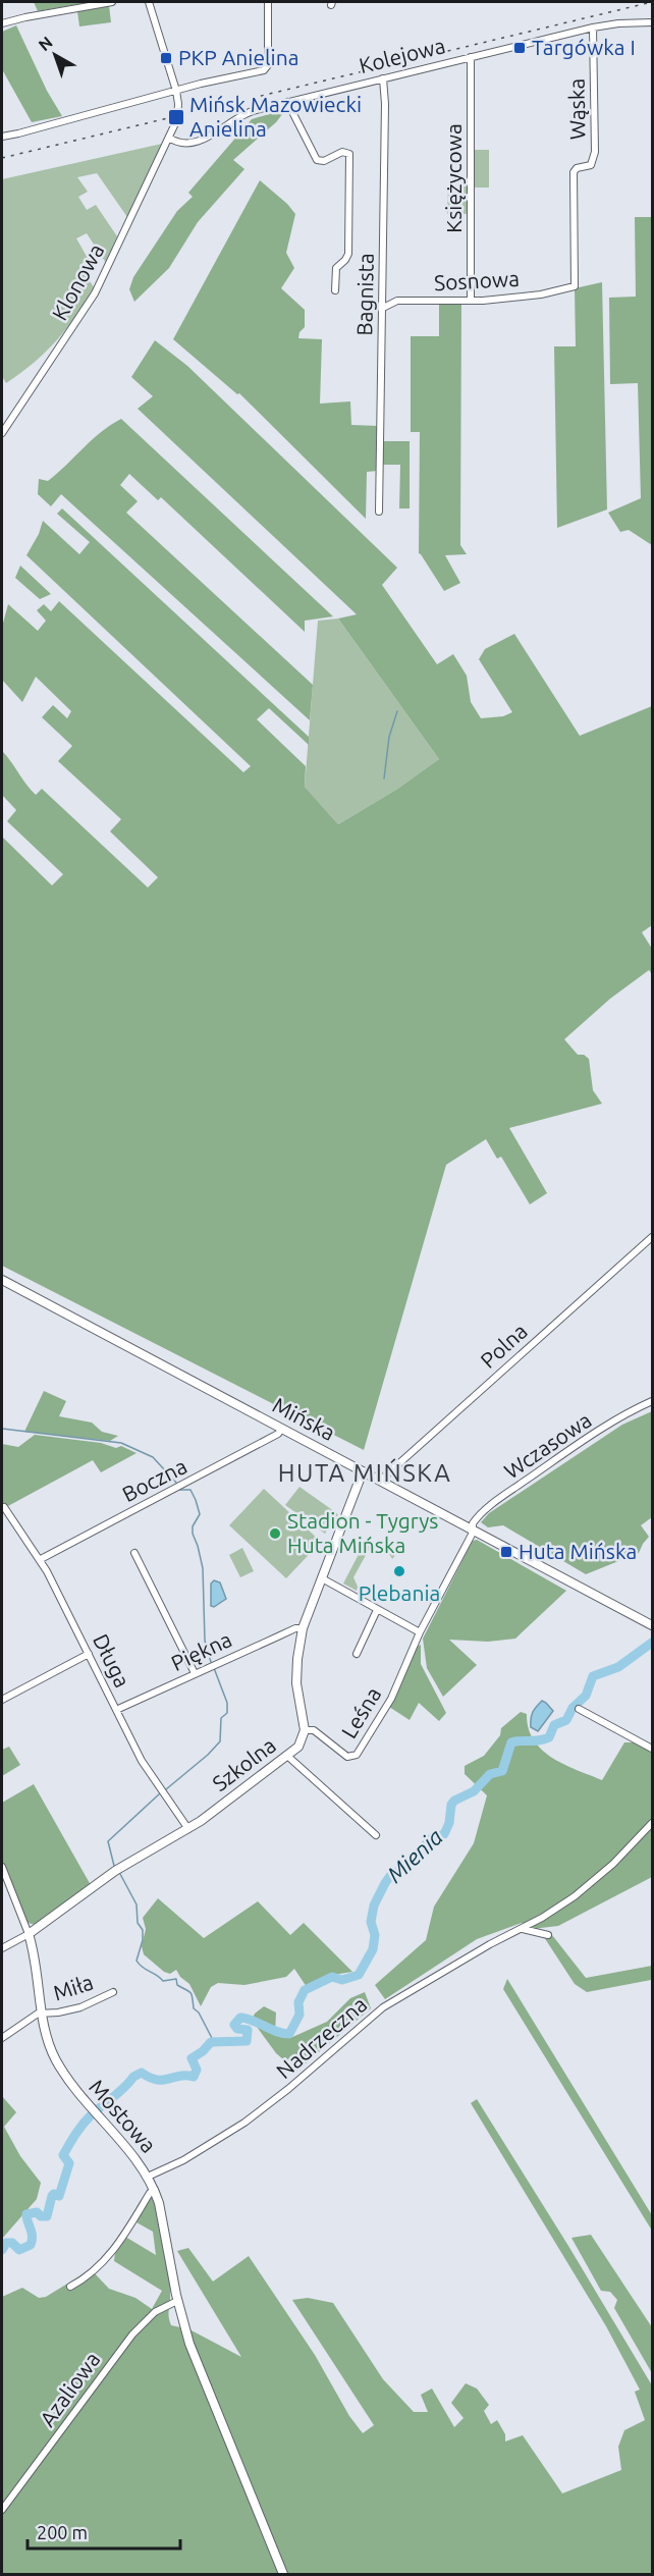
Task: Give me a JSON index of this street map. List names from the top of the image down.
{
  "streets": {
    "street": [
      "Kolejowa",
      "Wąska",
      "Księżycowa",
      "Sosnowa",
      "Klonowa",
      "Bagnista",
      "Polna",
      "Mińska",
      "Wczasowa",
      "Boczna",
      "Piękna",
      "Długa",
      "Leśna",
      "Szkolna",
      "Miła",
      "Nadrzeczna",
      "Mostowa",
      "Azaliowa"
    ]
  },
  "crossings": [
    ["Kolejowa", "Wąska"],
    ["Kolejowa", "Księżycowa"],
    ["Kolejowa", "Klonowa"],
    ["Kolejowa", "Bagnista"],
    ["Wąska", "Sosnowa"],
    ["Księżycowa", "Sosnowa"],
    ["Sosnowa", "Bagnista"],
    ["Polna", "Mińska"],
    ["Mińska", "Wczasowa"],
    ["Mińska", "Boczna"],
    ["Wczasowa", "Leśna"],
    ["Boczna", "Długa"],
    ["Piękna", "Długa"],
    ["Długa", "Szkolna"],
    ["Leśna", "Szkolna"],
    ["Szkolna", "Mostowa"],
    ["Miła", "Mostowa"],
    ["Nadrzeczna", "Mostowa"],
    ["Mostowa", "Azaliowa"]
  ],
  "districts": ["HUTA MIŃSKA"],
  "water": ["Mienia"],
  "places": {
    "transit": [
      "Targówka I",
      "PKP Anielina",
      "Mińsk Mazowiecki Anielina",
      "Huta Mińska"
    ],
    "other": ["Stadion - Tygrys Huta Mińska", "Plebania"]
  },
  "scale_bar": "200 m",
  "north": "top left"
}
